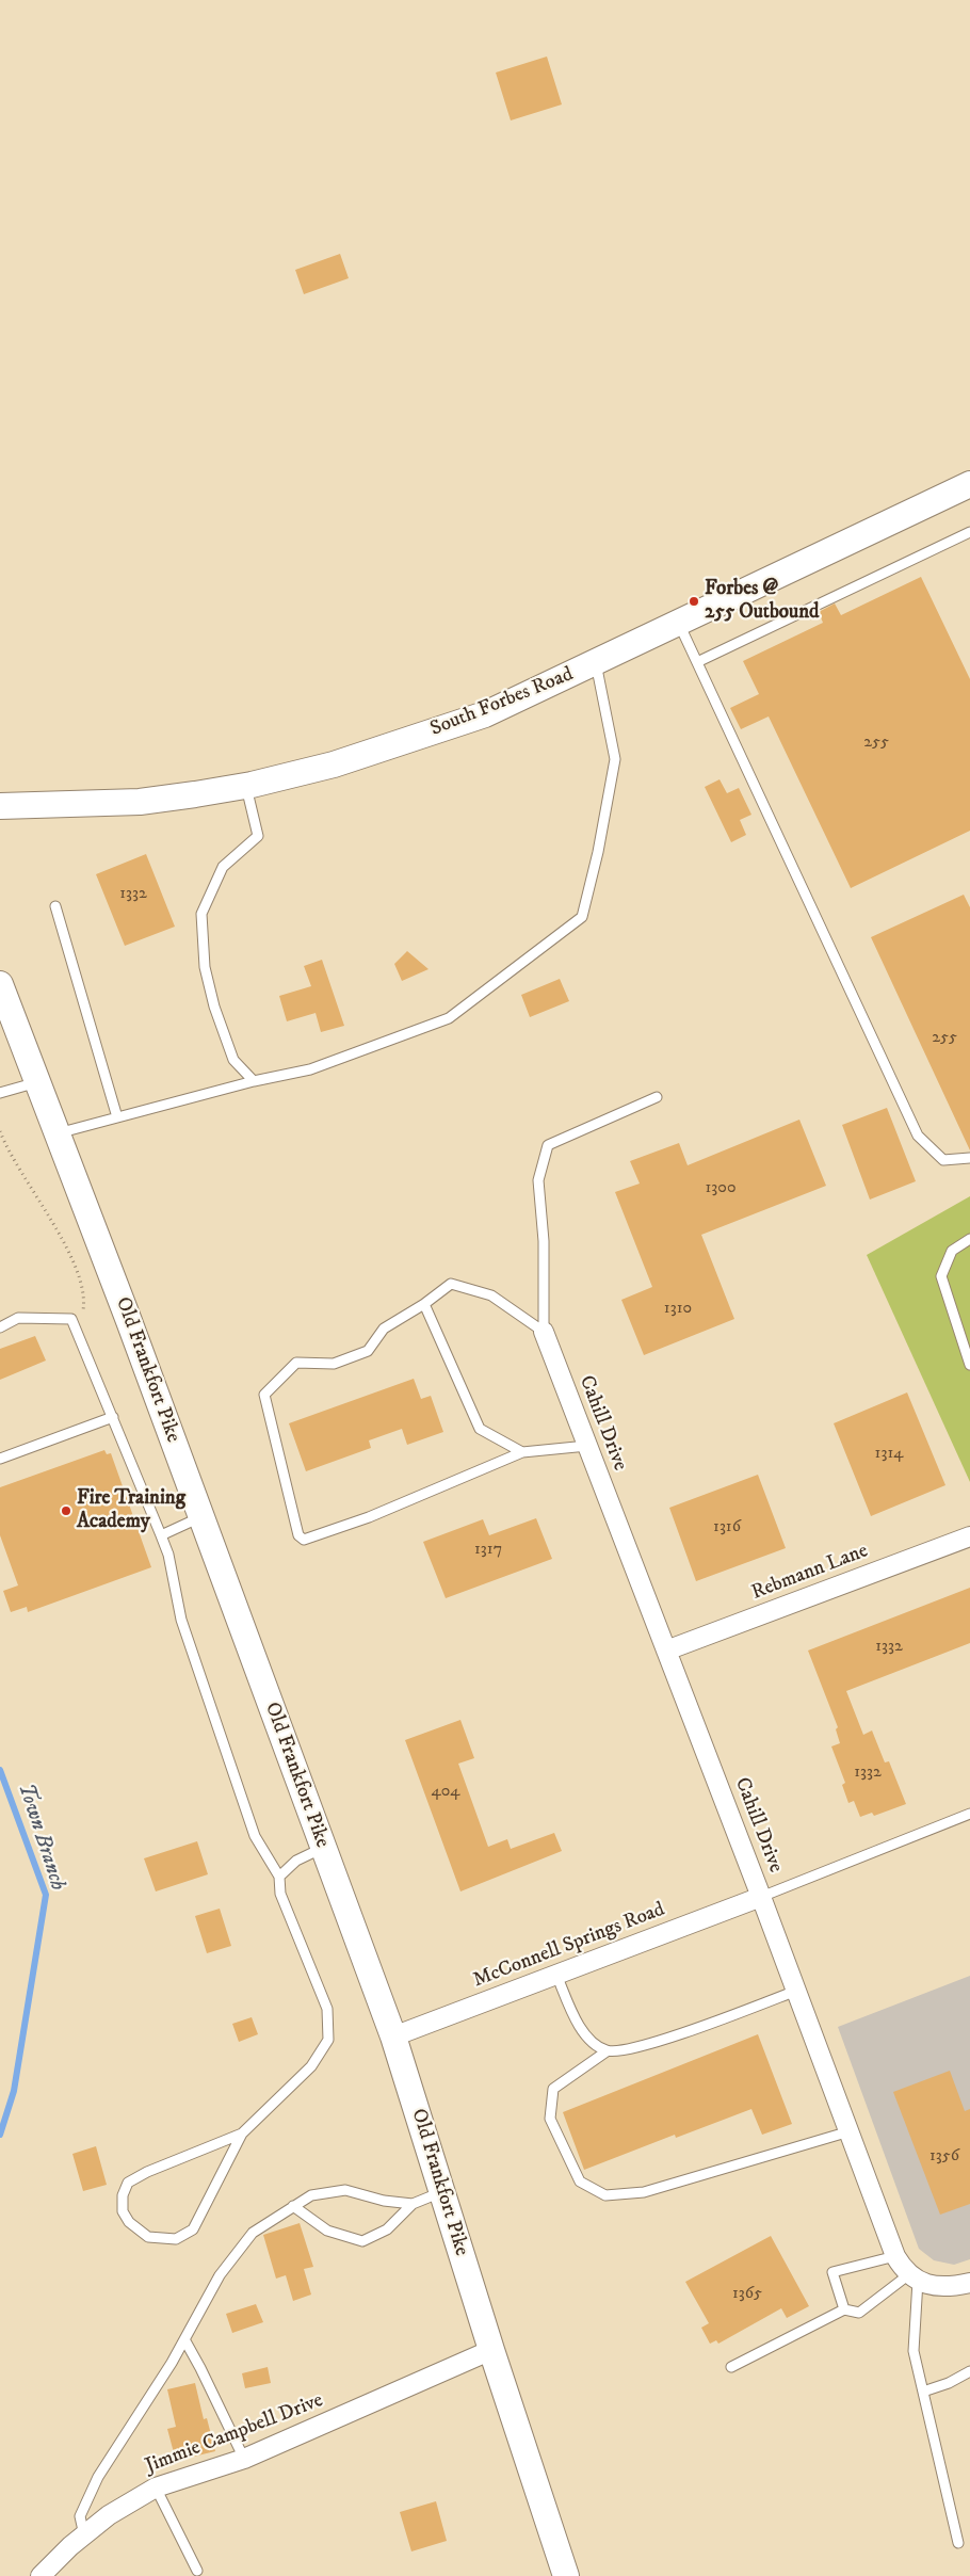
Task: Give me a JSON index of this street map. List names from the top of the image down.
{
  "streets": {
    "main road": ["South Forbes Road", "Old Frankfort Pike"],
    "street": [
      "Cahill Drive",
      "Rebmann Lane",
      "McConnell Springs Road",
      "Jimmie Campbell Drive"
    ]
  },
  "crossings": [
    ["Old Frankfort Pike", "McConnell Springs Road"],
    ["Old Frankfort Pike", "Jimmie Campbell Drive"],
    ["Cahill Drive", "Rebmann Lane"],
    ["Cahill Drive", "McConnell Springs Road"]
  ],
  "water": ["Town Branch"],
  "places": ["Forbes @ 255 Outbound", "Fire Training Academy"],
  "house_numbers": [
    "255",
    "1332",
    "255",
    "1300",
    "1310",
    "1314",
    "1316",
    "1317",
    "1332",
    "1332",
    "404",
    "1356",
    "1365"
  ]
}
